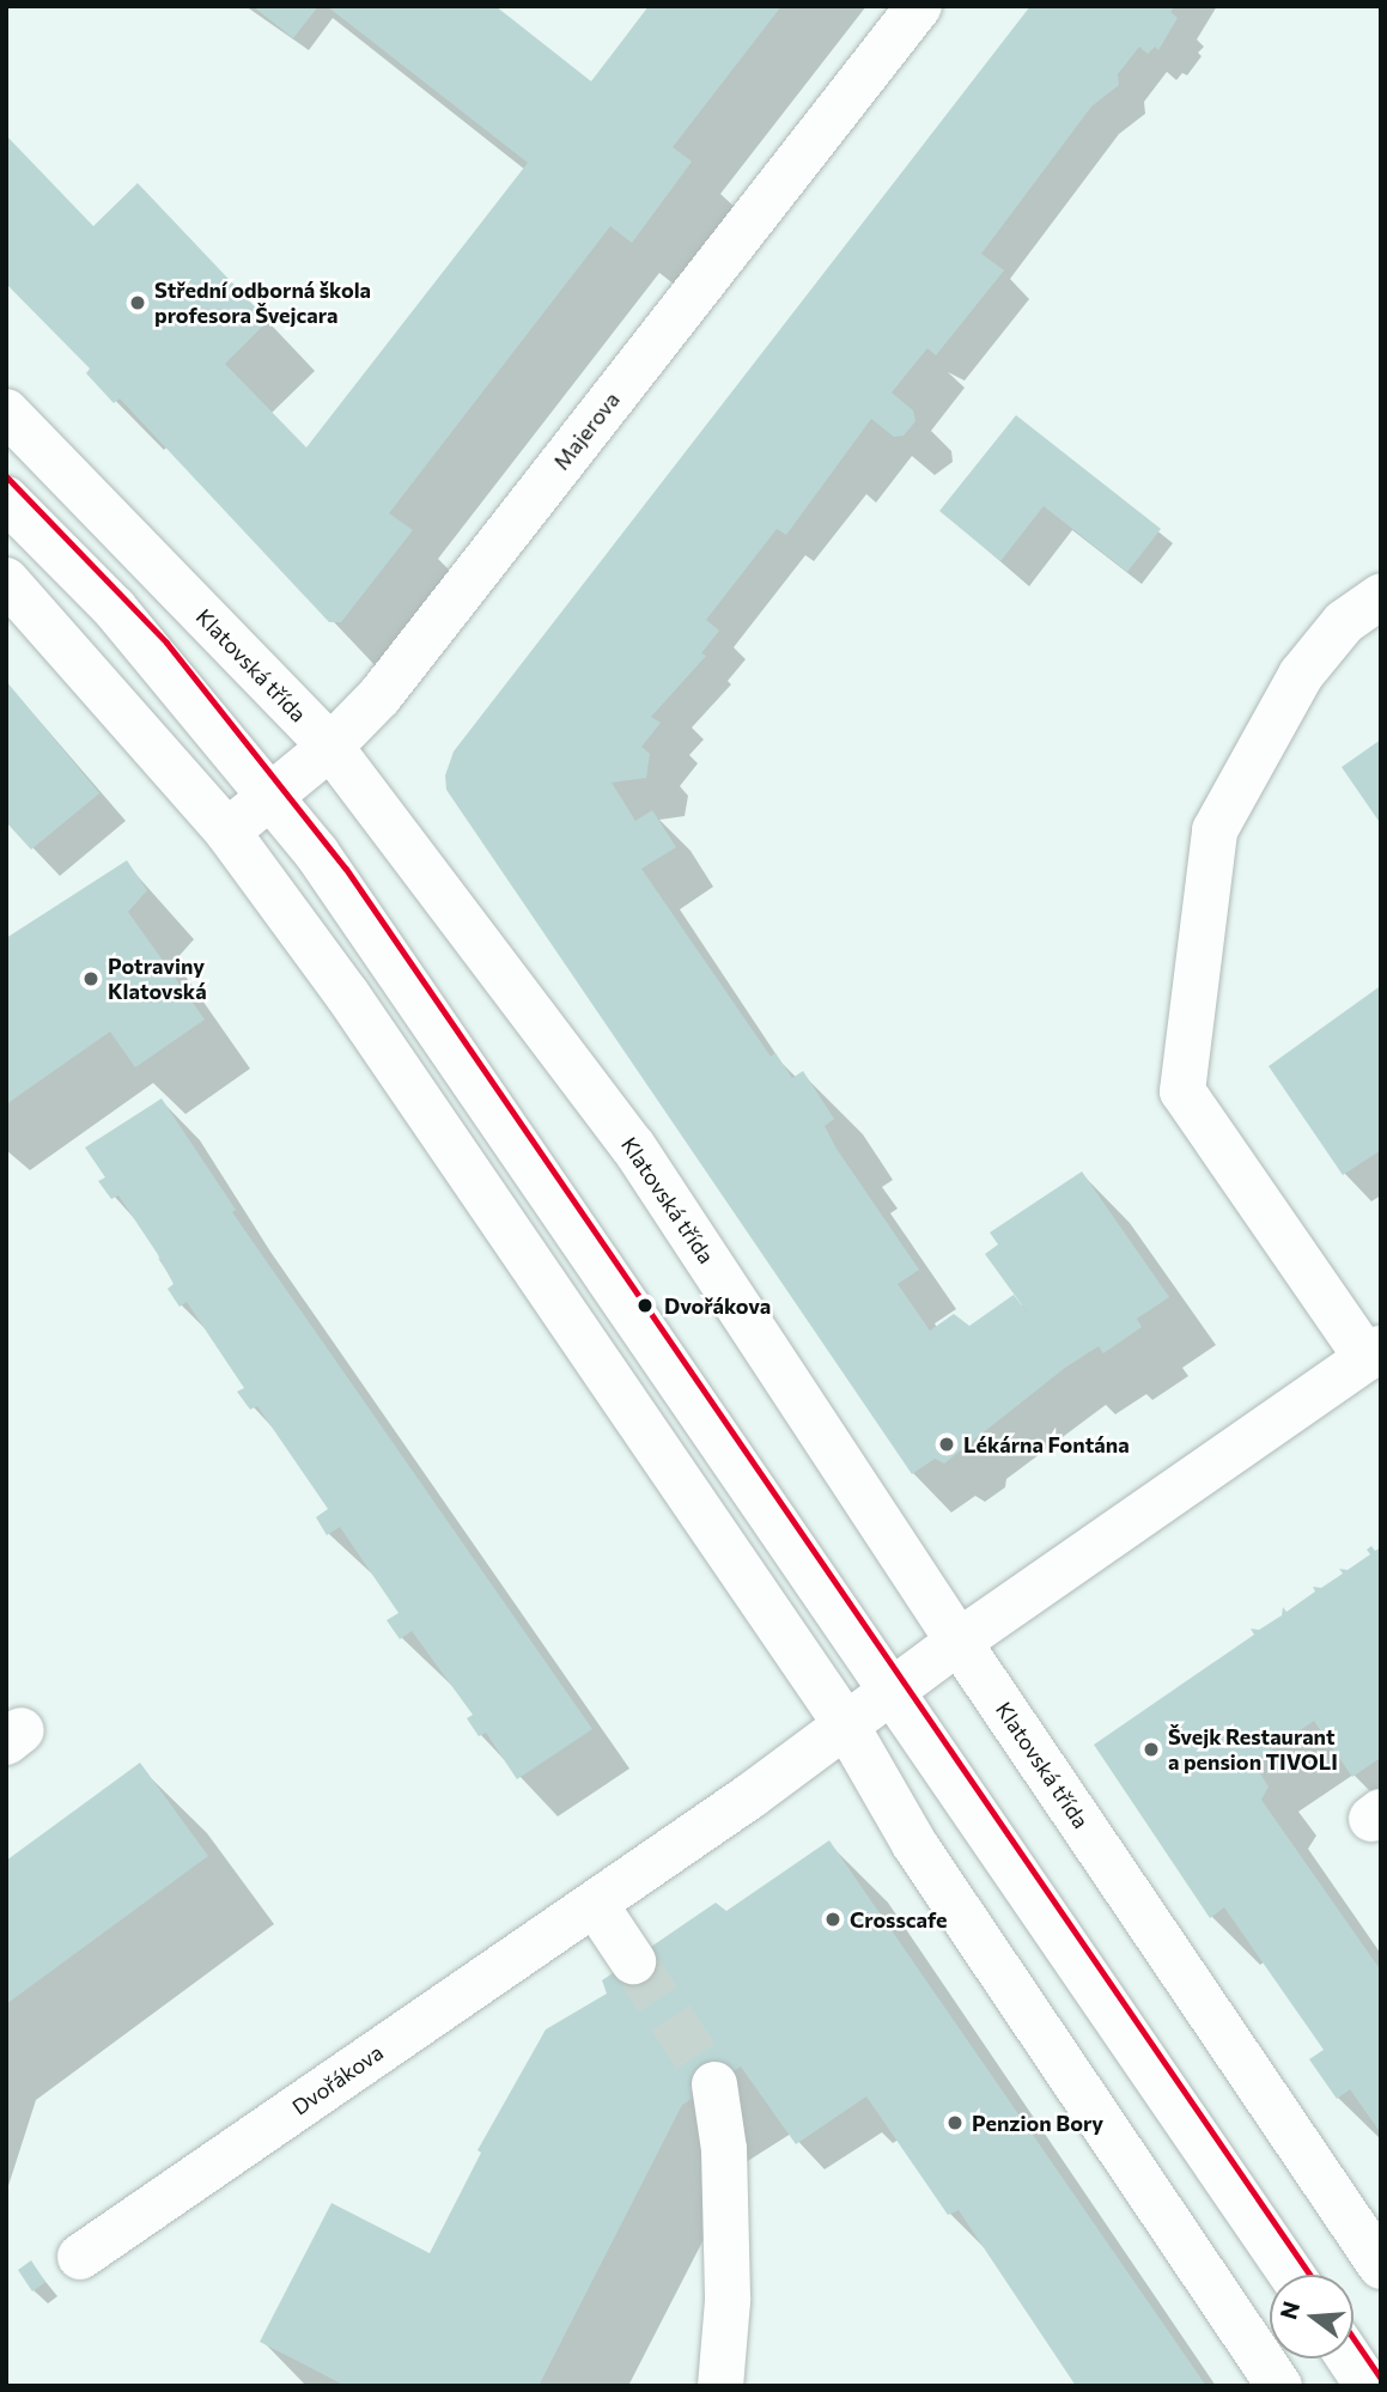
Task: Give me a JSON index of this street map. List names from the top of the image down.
{
  "streets": {
    "main road": ["Majerova", "Klatovská třída", "Dvořákova"]
  },
  "crossings": [
    ["Majerova", "Klatovská třída"],
    ["Klatovská třída", "Dvořákova"]
  ],
  "places": [
    "Střední odborná škola profesora Švejcara",
    "Potraviny Klatovská",
    "Dvořákova",
    "Lékárna Fontána",
    "Švejk Restaurant a pension TIVOLI",
    "Crosscafe",
    "Penzion Bory"
  ],
  "north": "left"
}
